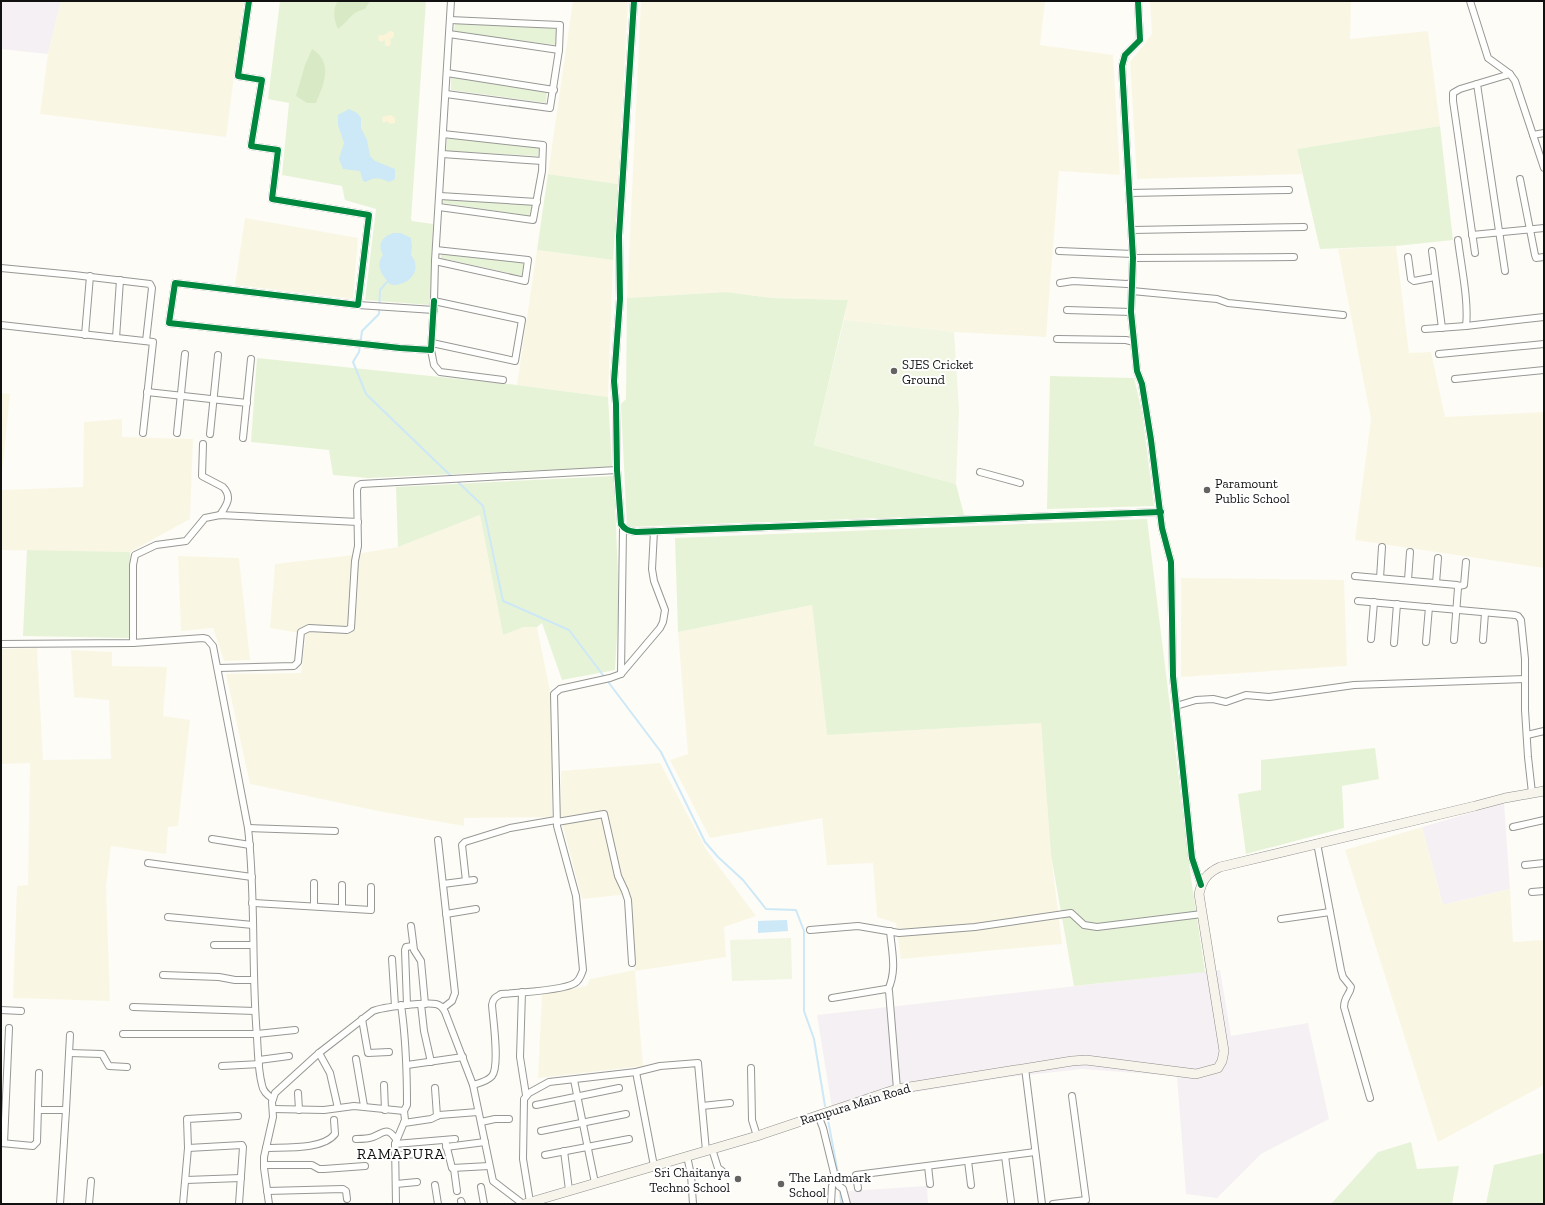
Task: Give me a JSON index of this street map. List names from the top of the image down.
{
  "streets": {
    "main road": ["Rampura Main Road"]
  },
  "districts": ["RAMAPURA"],
  "places": [
    "SJES Cricket Ground",
    "Paramount Public School",
    "Sri Chaitanya Techno School",
    "The Landmark School"
  ]
}
